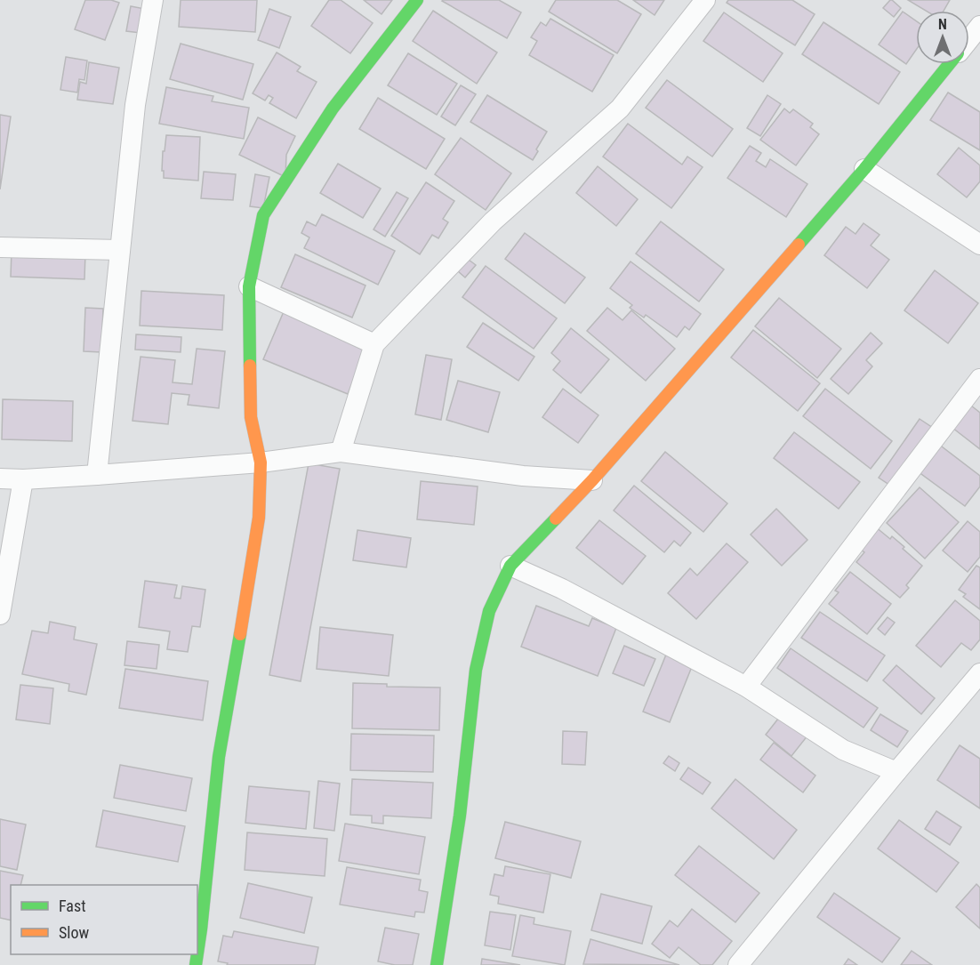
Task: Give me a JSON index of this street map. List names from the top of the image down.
{
  "legend": ["Fast", "Slow"],
  "north": "top"
}
